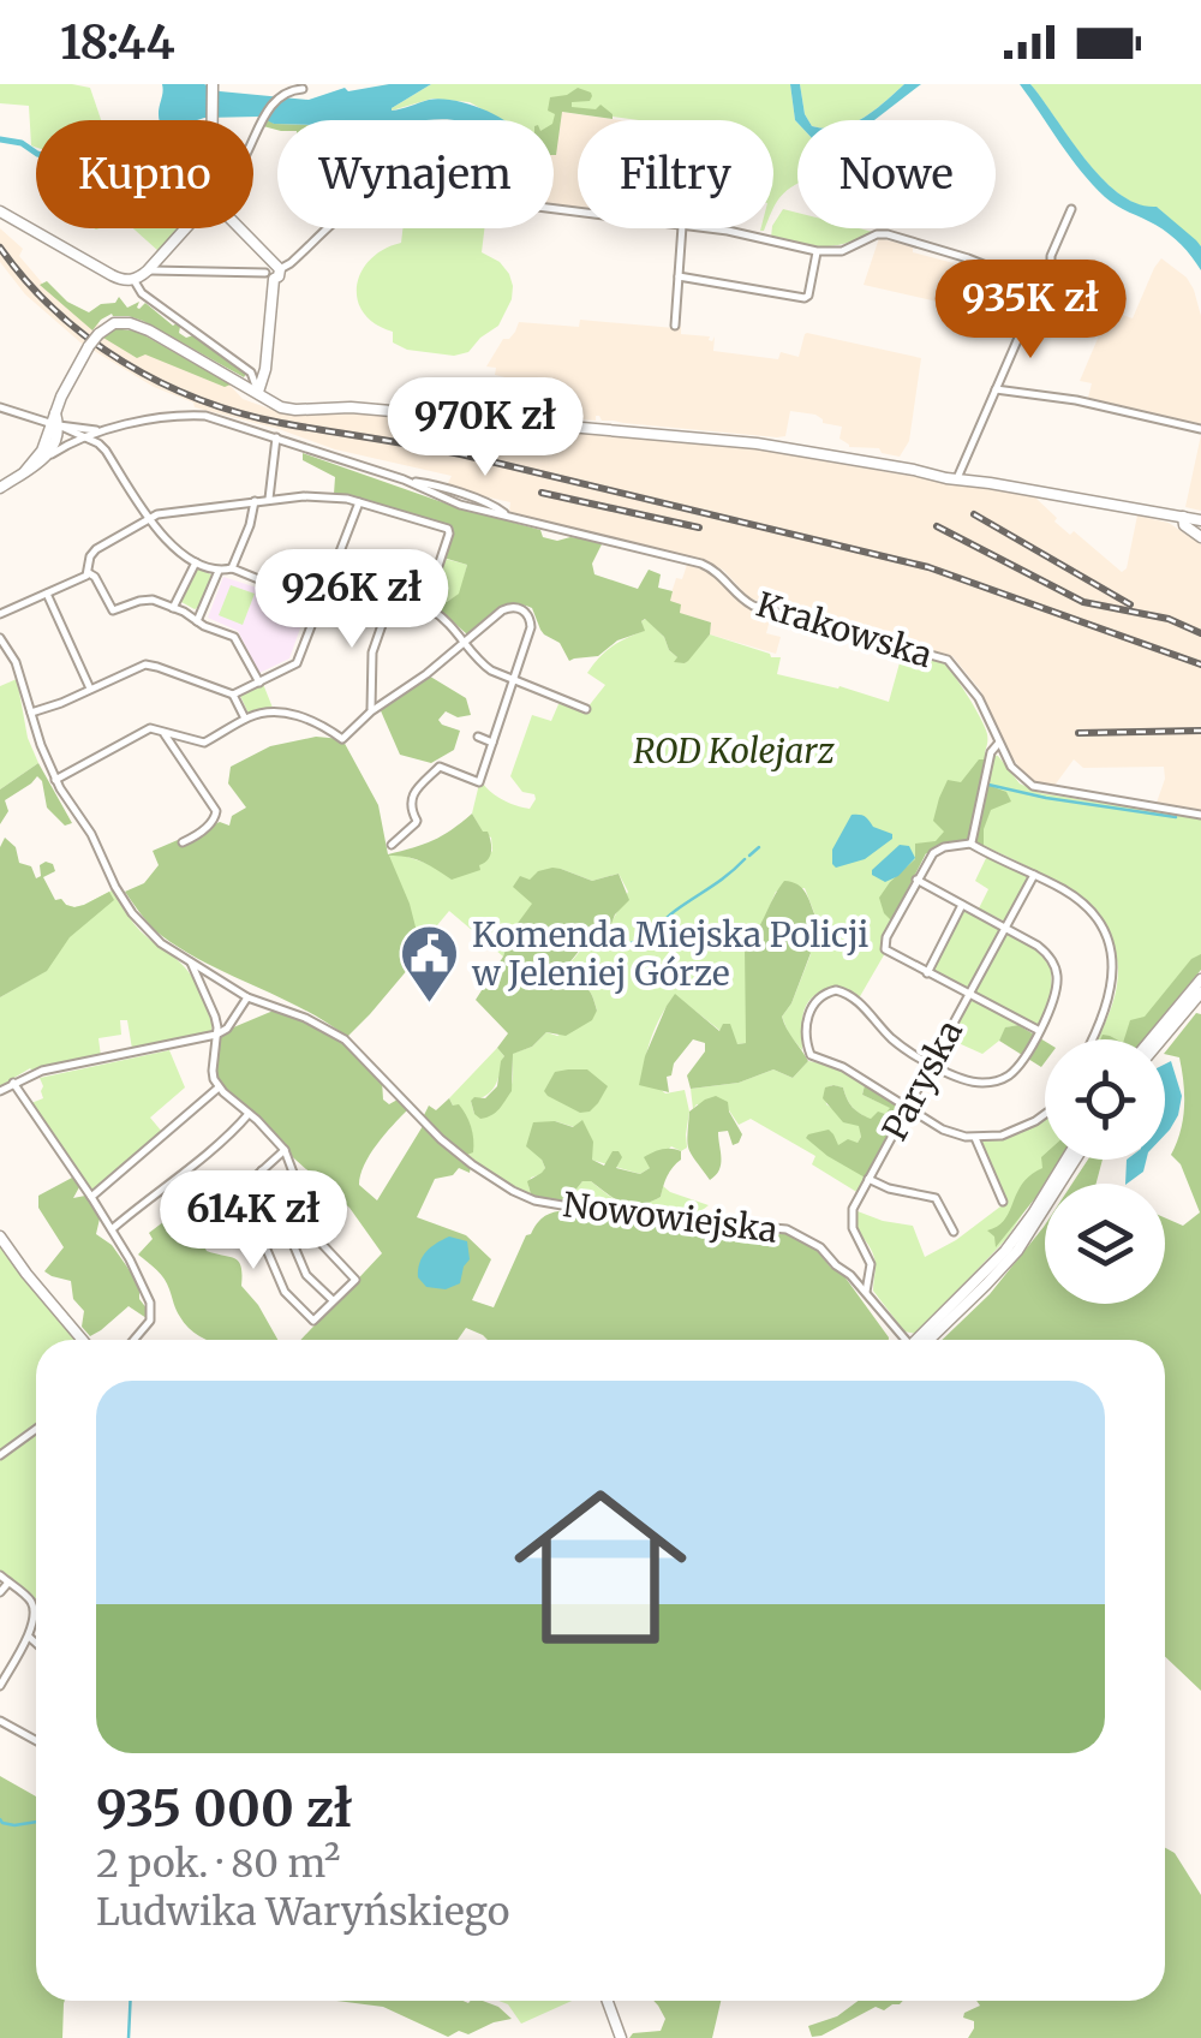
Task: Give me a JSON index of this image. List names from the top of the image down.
{
  "streets": {
    "street": ["Krakowska", "Paryska", "Nowowiejska"]
  },
  "crossings": [
    ["Paryska", "Nowowiejska"]
  ],
  "parks": ["ROD Kolejarz"],
  "places": {
    "public building": ["Komenda Miejska Policji w Jeleniej Górze"]
  },
  "page": {
    "status": "18:44",
    "chip": [
      "Kupno",
      "Wynajem",
      "Filtry",
      "Nowe"
    ],
    "price": [
      "935K zł",
      "970K zł",
      "926K zł",
      "614K zł"
    ],
    "list": [
      {
        "name": "935 000 zł",
        "note": "2 pok. · 80 m² · Ludwika Waryńskiego"
      }
    ]
  }
}
